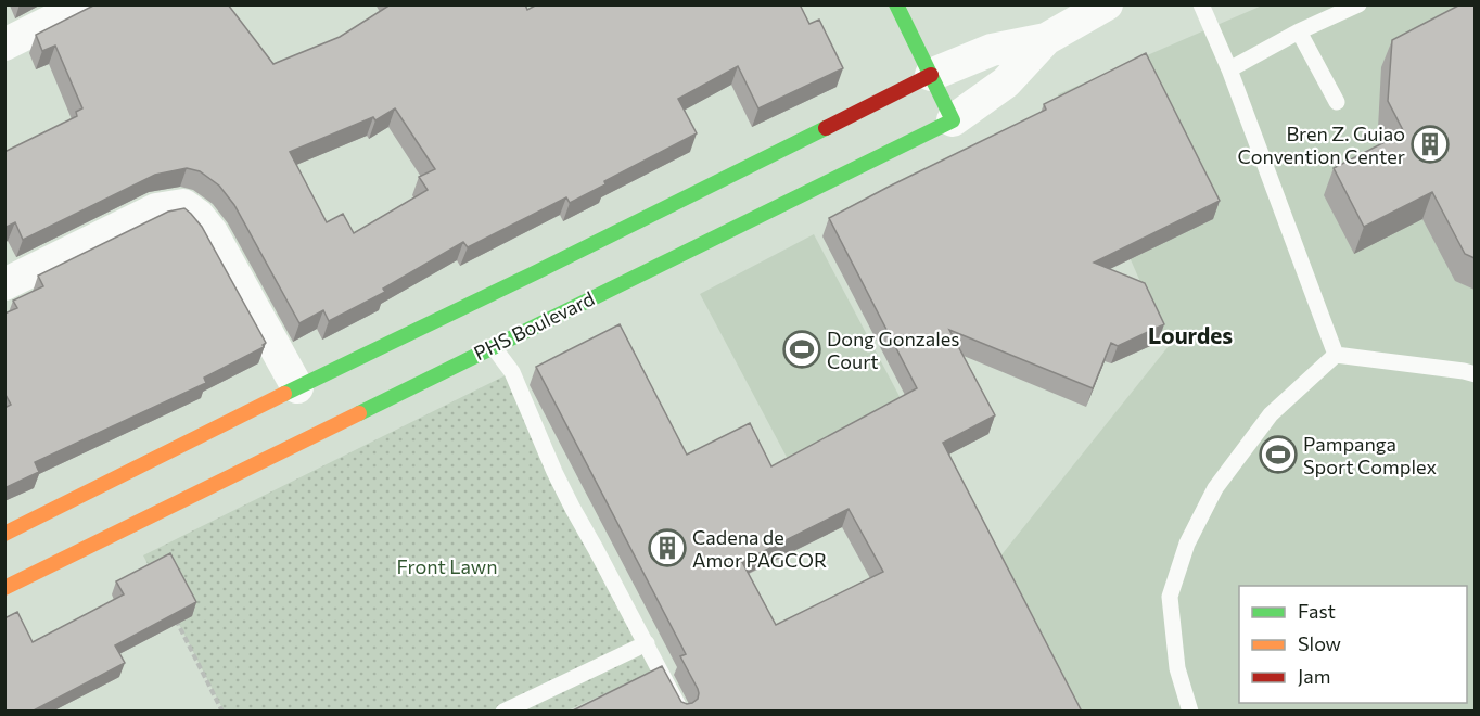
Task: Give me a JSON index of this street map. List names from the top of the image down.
{
  "streets": {
    "street": ["PHS Boulevard"]
  },
  "districts": ["Lourdes"],
  "parks": ["Front Lawn"],
  "places": {
    "building": ["Bren Z. Guiao Convention Center", "Cadena de Amor PAGCOR"],
    "sports": ["Dong Gonzales Court", "Pampanga Sport Complex"]
  },
  "legend": ["Fast", "Slow", "Jam"]
}
